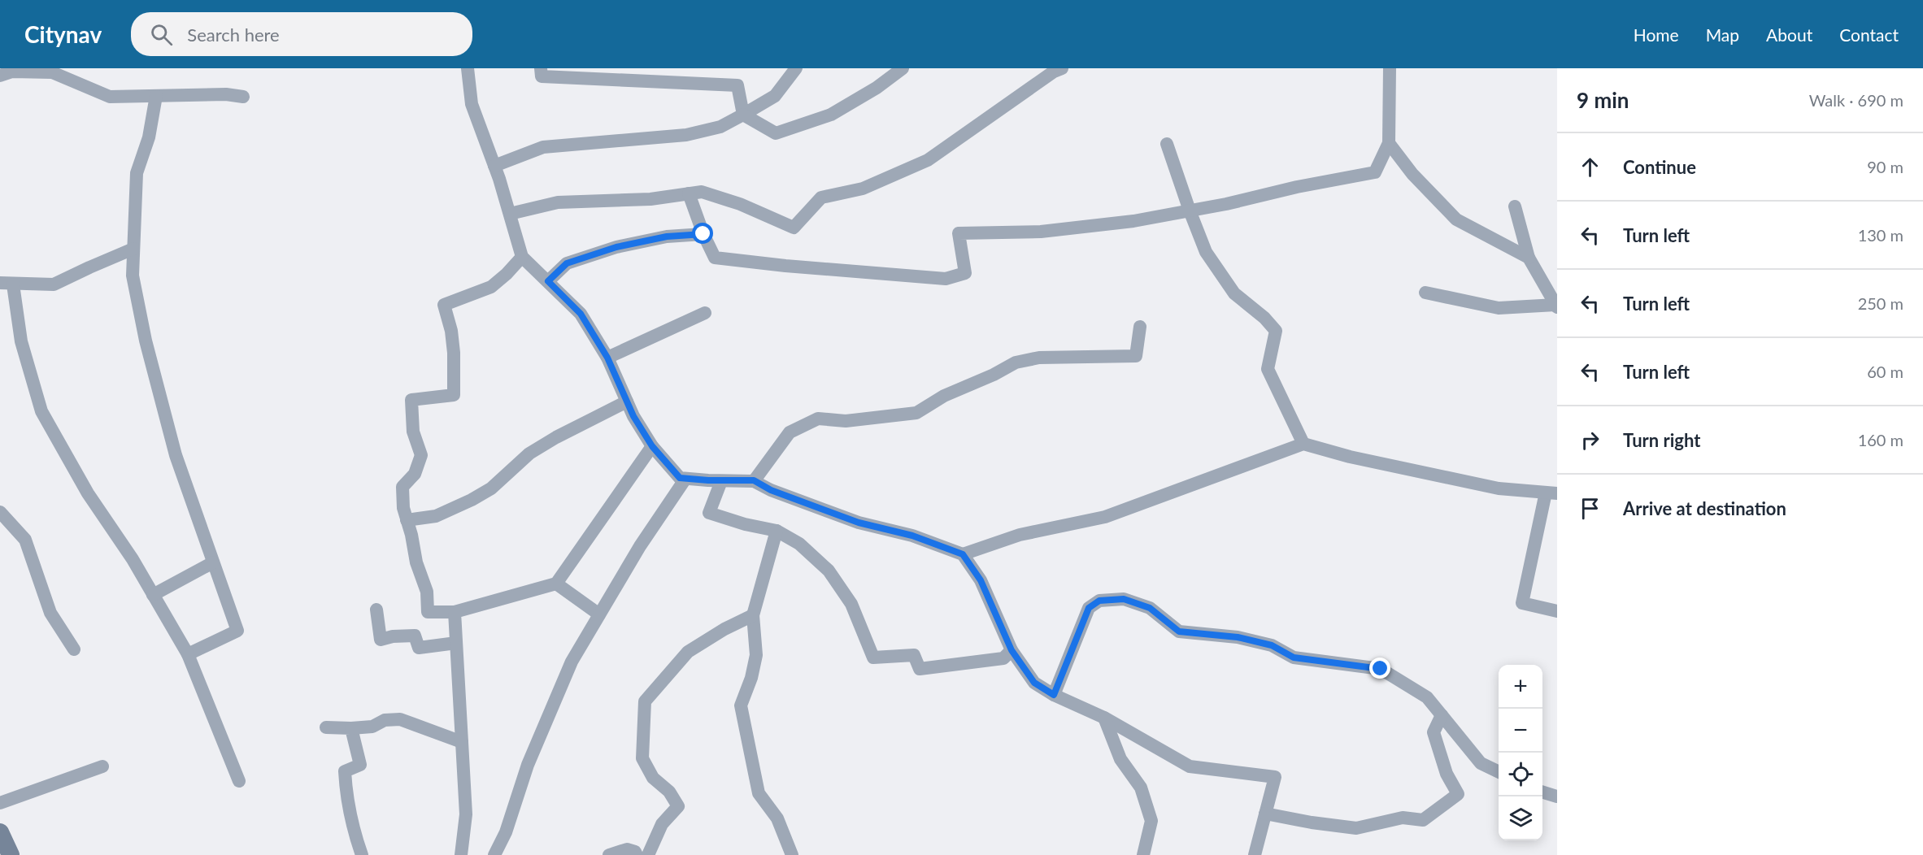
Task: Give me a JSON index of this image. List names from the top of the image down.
{
  "page": {
    "header": "Citynav",
    "search": "Search here",
    "nav": [
      "Home",
      "Map",
      "About",
      "Contact"
    ],
    "heading": ["9 min", "Walk · 690 m"],
    "list": [
      ["Continue", "90 m"],
      ["Turn left", "130 m"],
      ["Turn left", "250 m"],
      ["Turn left", "60 m"],
      ["Turn right", "160 m"],
      "Arrive at destination"
    ],
    "map_buttons": ["+", "−"]
  }
}
